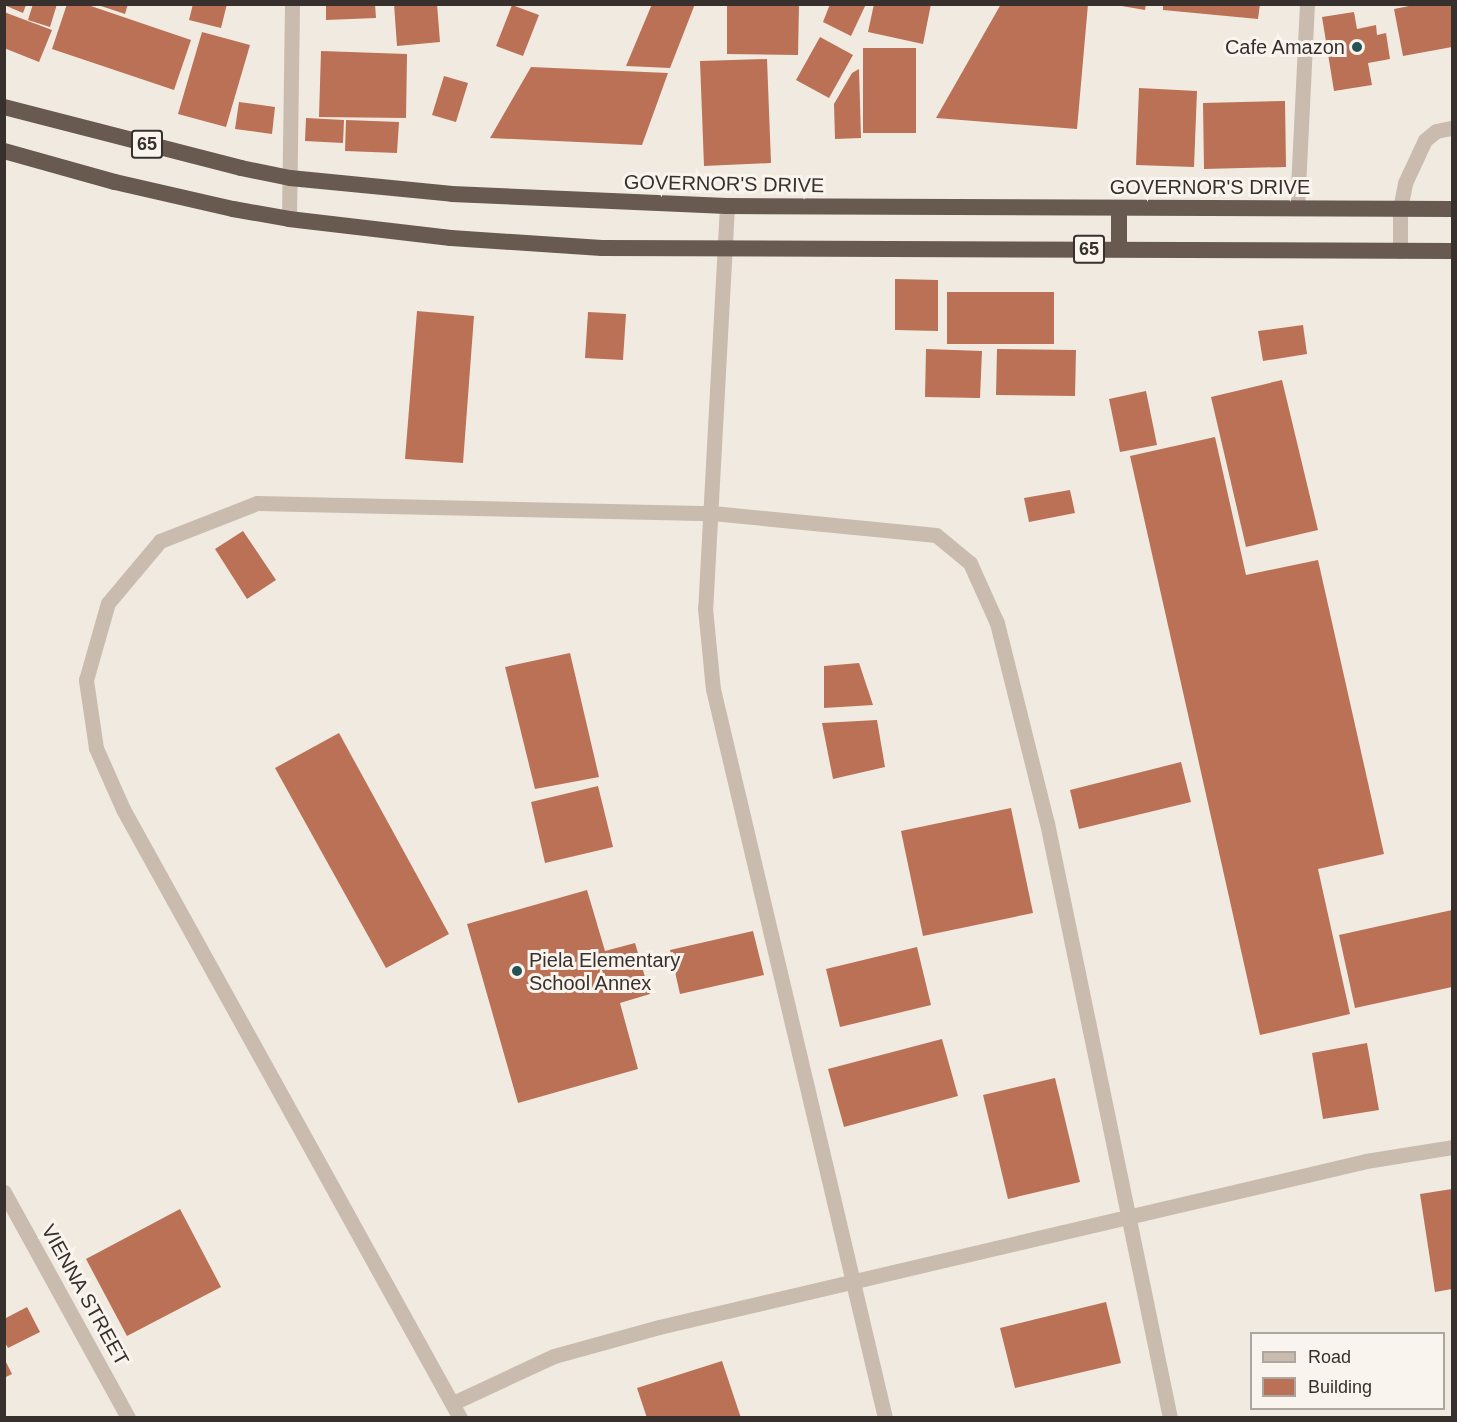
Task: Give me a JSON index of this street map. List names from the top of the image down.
{
  "streets": {
    "highway": ["65", "GOVERNOR'S DRIVE"],
    "street": ["VIENNA STREET"]
  },
  "places": ["Cafe Amazon", "Piela Elementary School Annex"],
  "legend": ["Road", "Building"]
}
